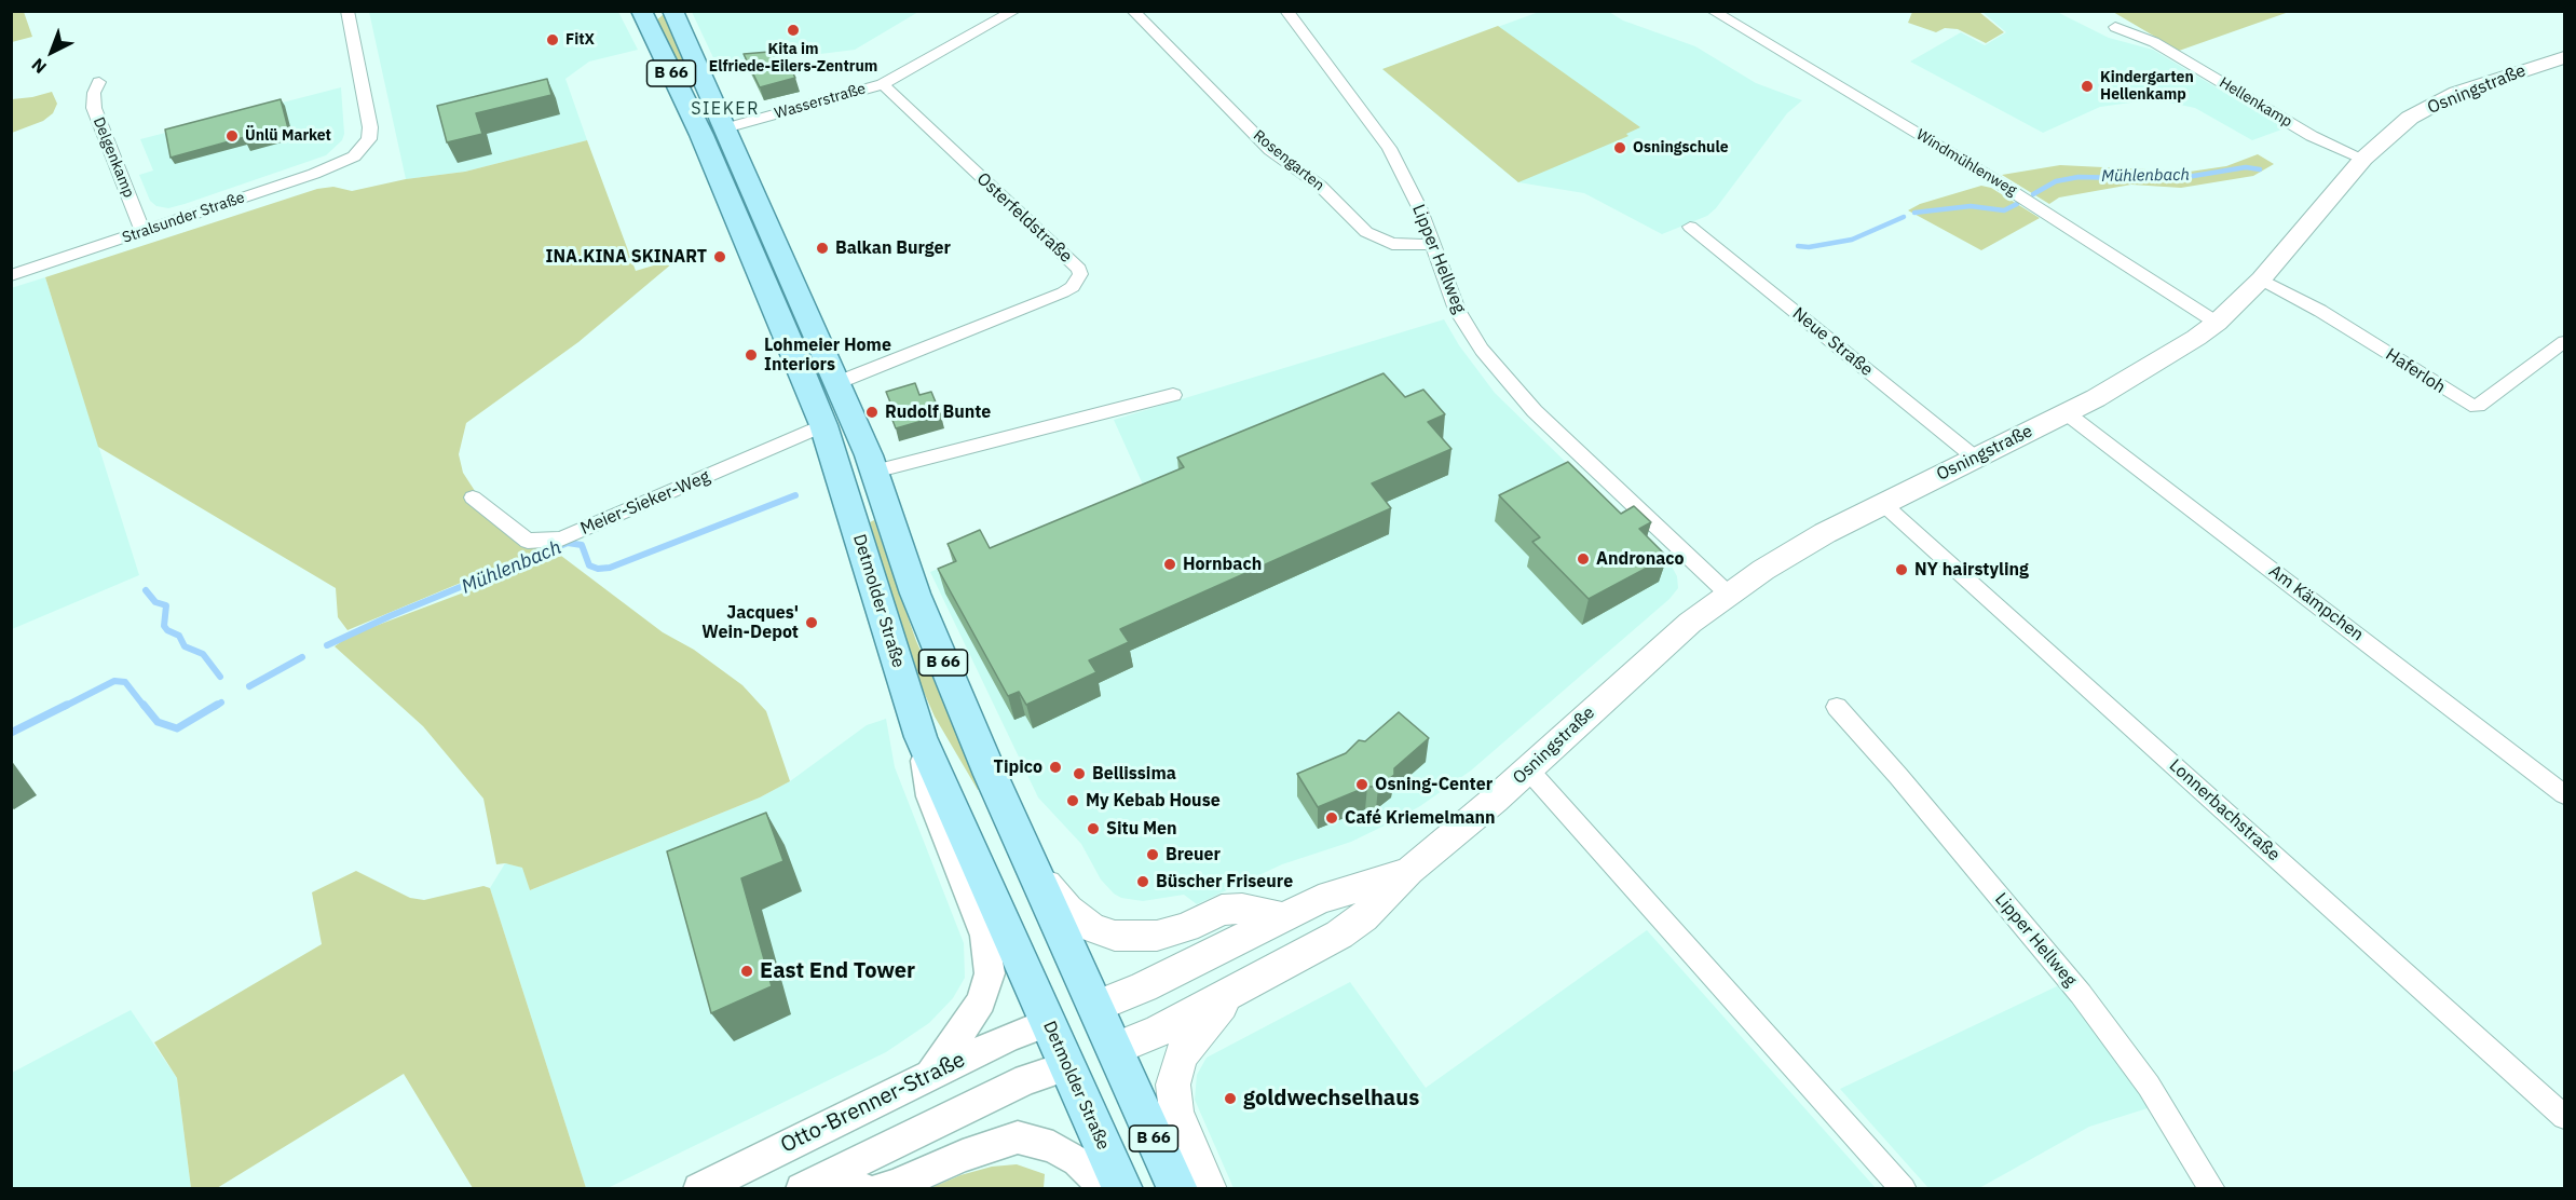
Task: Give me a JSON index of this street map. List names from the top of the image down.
{
  "streets": {
    "main road": ["B 66", "Osningstraße", "Detmolder Straße"],
    "street": [
      "Wasserstraße",
      "Hellenkamp",
      "Delgenkamp",
      "Rosengarten",
      "Windmühlenweg",
      "Stralsunder Straße",
      "Osterfeldstraße",
      "Lipper Hellweg",
      "Neue Straße",
      "Haferloh",
      "Meier-Sieker-Weg",
      "Am Kämpchen",
      "Lonnerbachstraße",
      "Otto-Brenner-Straße"
    ]
  },
  "crossings": [
    ["Osningstraße", "Hellenkamp"],
    ["Osningstraße", "Windmühlenweg"],
    ["Osningstraße", "Lipper Hellweg"],
    ["Osningstraße", "Neue Straße"],
    ["Osningstraße", "Haferloh"],
    ["Osningstraße", "Detmolder Straße"],
    ["Osningstraße", "Am Kämpchen"],
    ["Osningstraße", "Lonnerbachstraße"],
    ["Wasserstraße", "Osterfeldstraße"],
    ["Wasserstraße", "Detmolder Straße"],
    ["Delgenkamp", "Stralsunder Straße"],
    ["Rosengarten", "Lipper Hellweg"],
    ["Osterfeldstraße", "Detmolder Straße"],
    ["Meier-Sieker-Weg", "Detmolder Straße"],
    ["Detmolder Straße", "Otto-Brenner-Straße"]
  ],
  "districts": ["SIEKER"],
  "water": ["Mühlenbach"],
  "places": [
    "Kita im Elfriede-Eilers-Zentrum",
    "FitX",
    "Kindergarten Hellenkamp",
    "Ünlü Market",
    "Osningschule",
    "Balkan Burger",
    "INA.KINA SKINART",
    "Lohmeier Home Interiors",
    "Rudolf Bunte",
    "Andronaco",
    "Hornbach",
    "NY hairstyling",
    "Jacques' Wein-Depot",
    "Tipico",
    "Bellissima",
    "Osning-Center",
    "My Kebab House",
    "Café Kriemelmann",
    "Situ Men",
    "Breuer",
    "Büscher Friseure",
    "East End Tower",
    "goldwechselhaus"
  ],
  "north": "bottom left"
}
